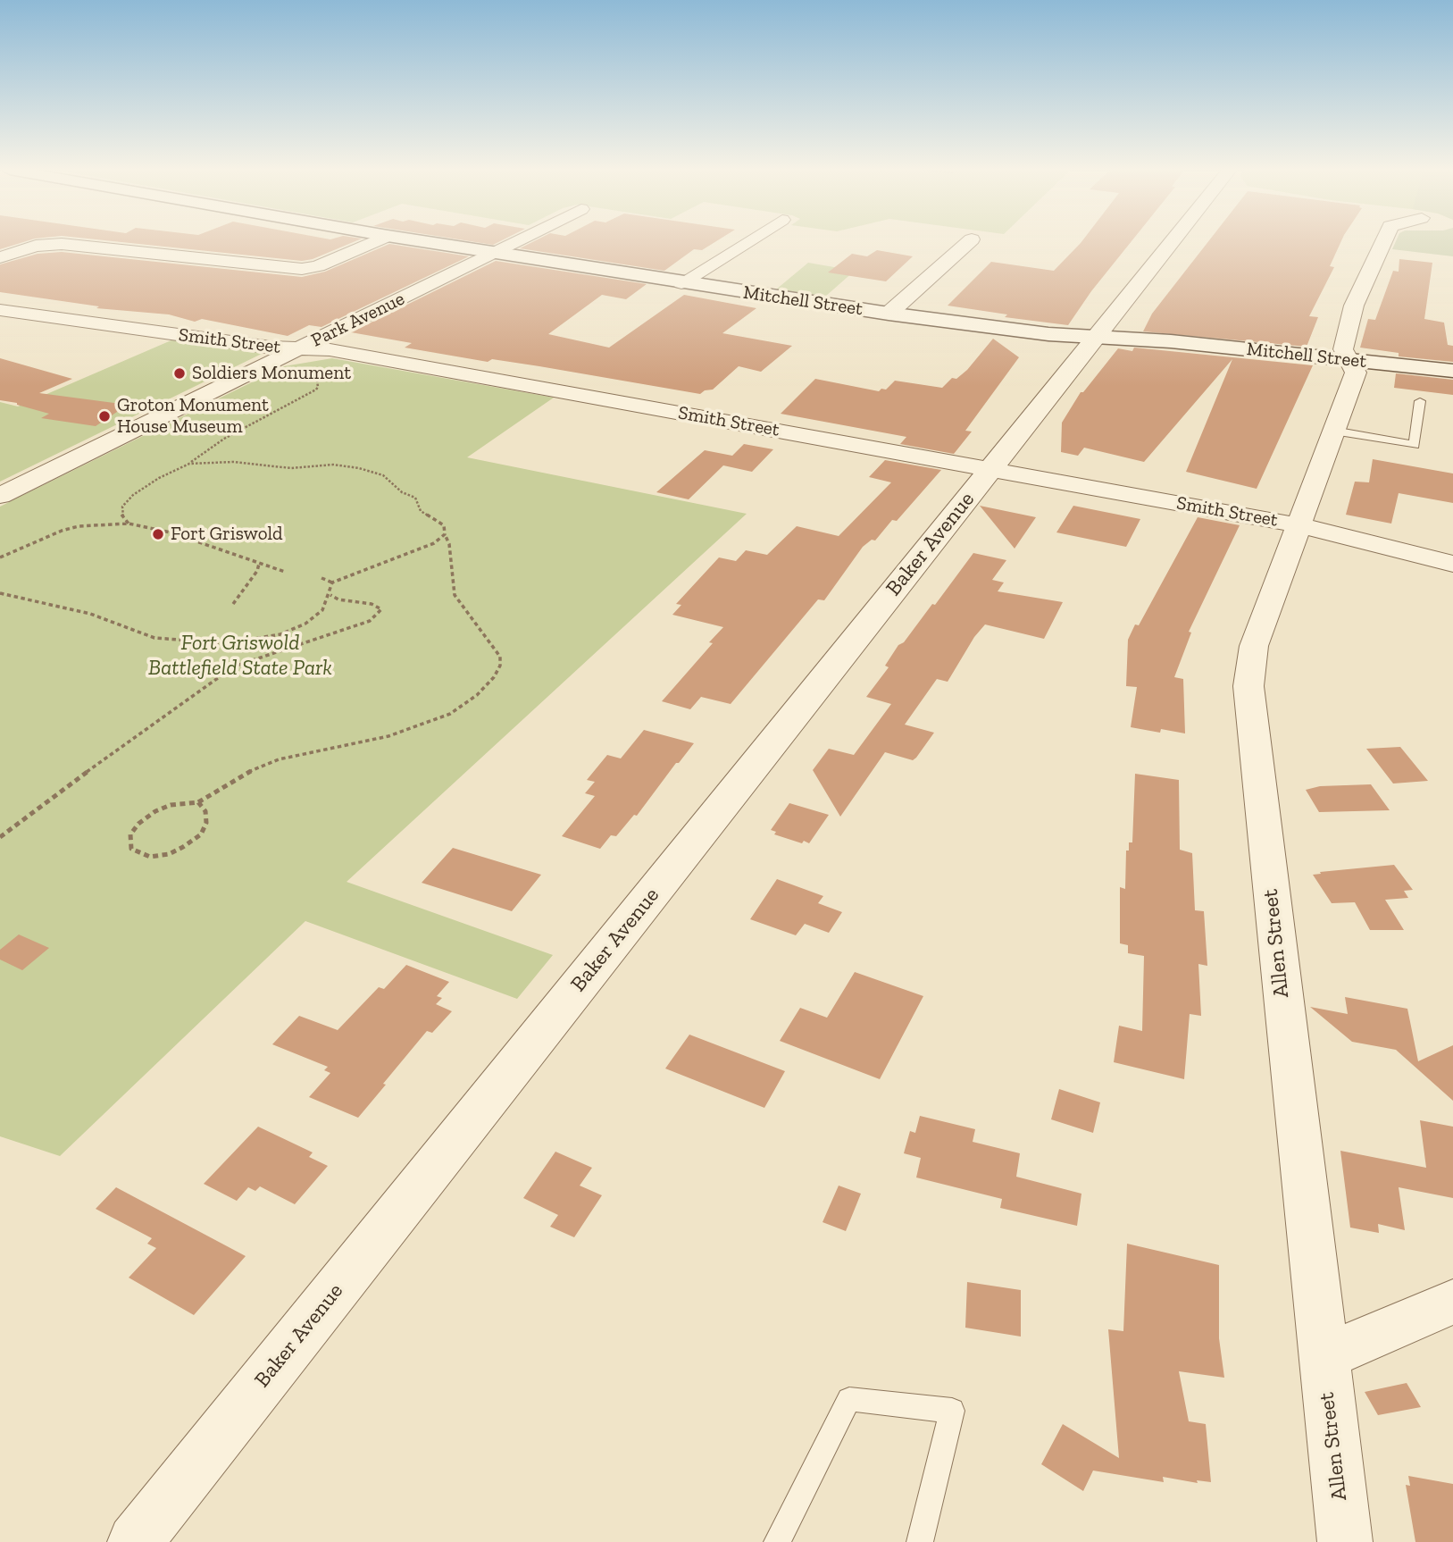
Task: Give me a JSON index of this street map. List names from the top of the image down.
{
  "streets": {
    "main road": ["Mitchell Street"],
    "street": [
      "Park Avenue",
      "Smith Street",
      "Baker Avenue",
      "Allen Street"
    ]
  },
  "crossings": [
    ["Mitchell Street", "Park Avenue"],
    ["Mitchell Street", "Baker Avenue"],
    ["Mitchell Street", "Allen Street"],
    ["Park Avenue", "Smith Street"],
    ["Smith Street", "Baker Avenue"],
    ["Smith Street", "Allen Street"]
  ],
  "parks": ["Fort Griswold Battlefield State Park"],
  "places": ["Soldiers Monument", "Groton Monument House Museum", "Fort Griswold"]
}
